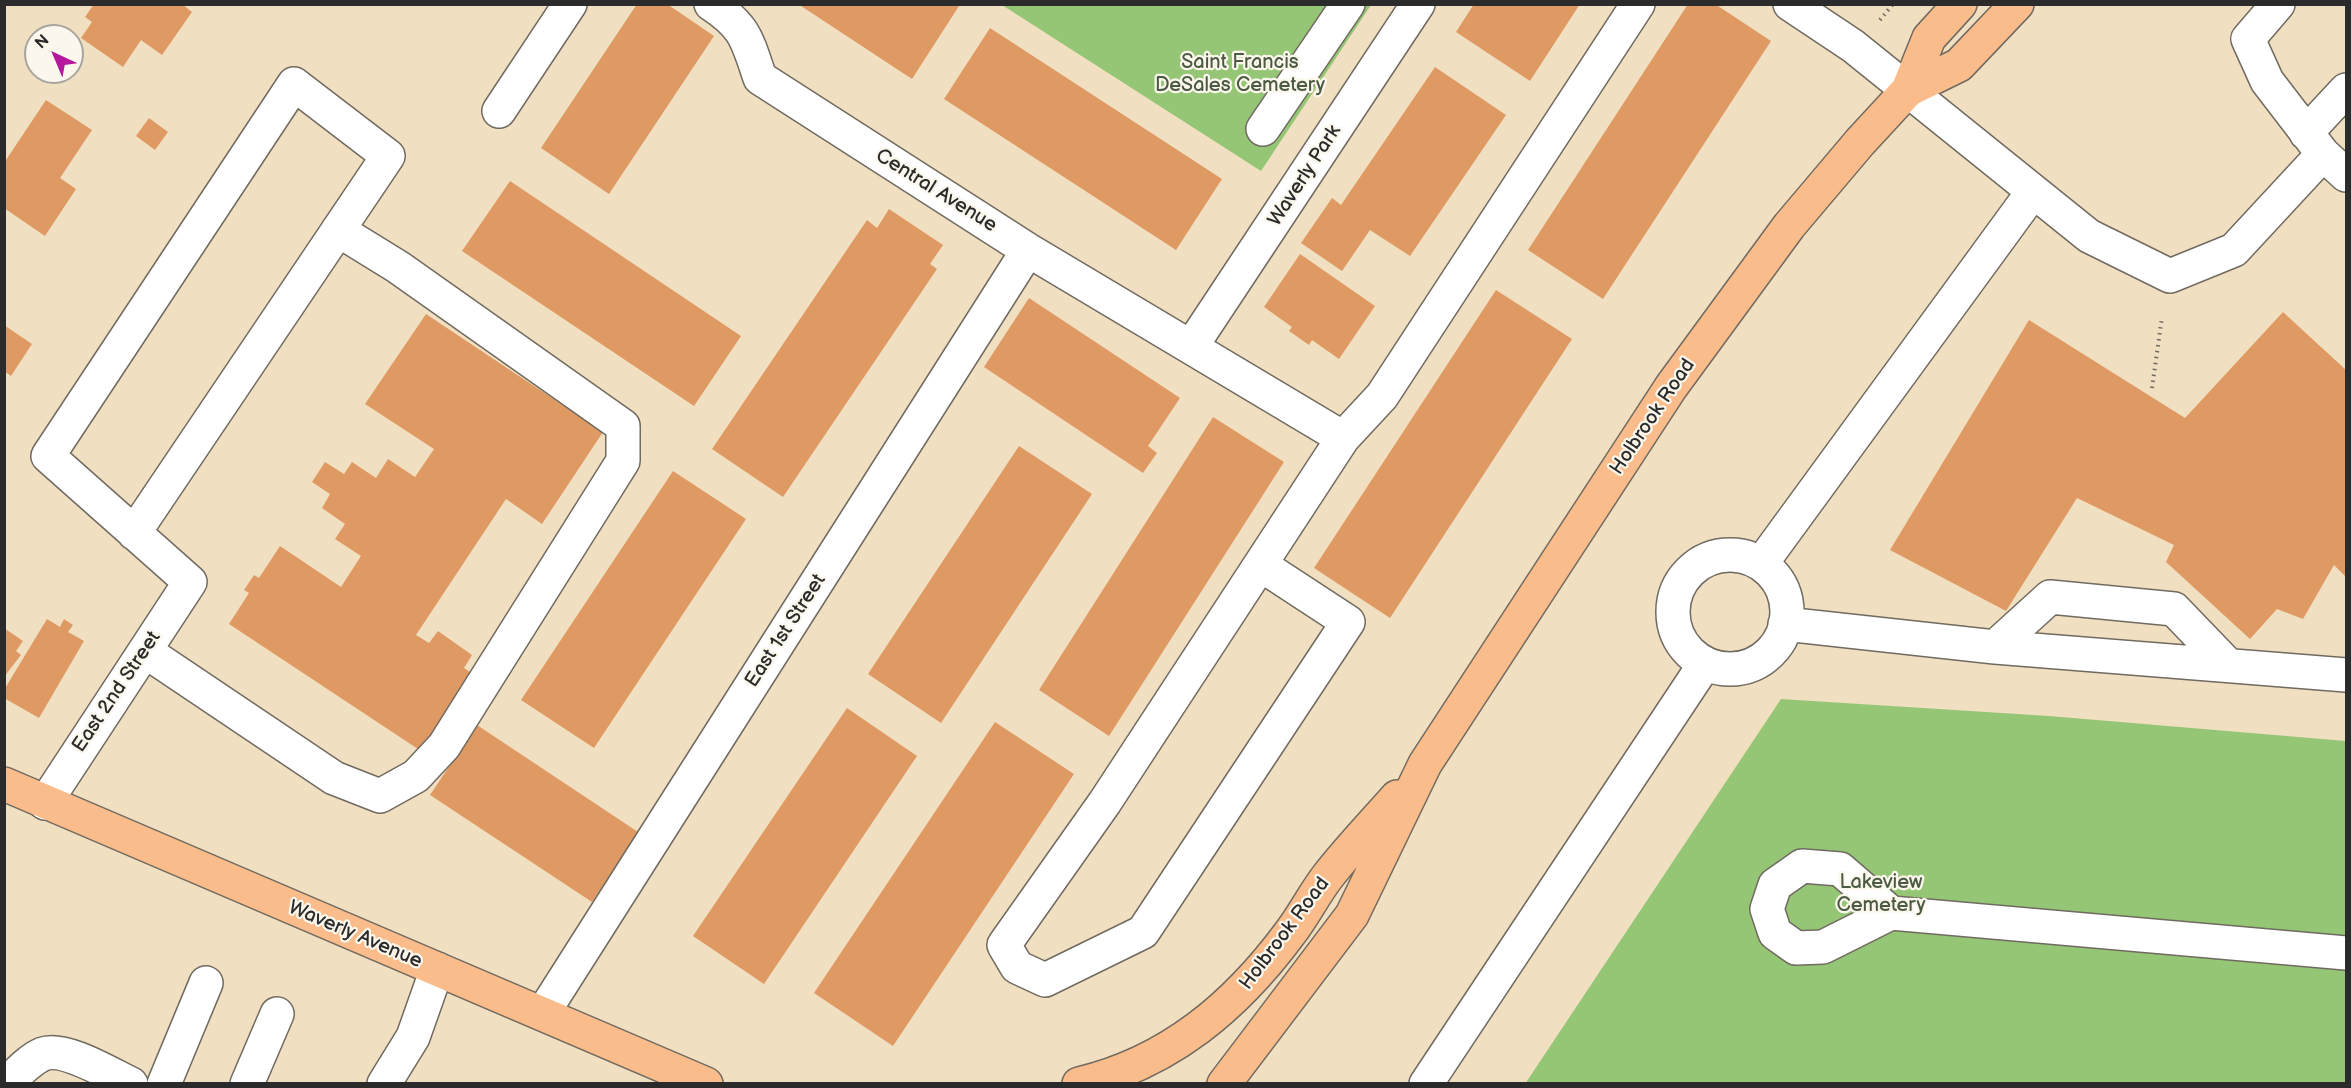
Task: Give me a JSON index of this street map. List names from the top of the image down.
{
  "streets": {
    "main road": ["Holbrook Road", "Waverly Avenue"],
    "street": [
      "Waverly Park",
      "Central Avenue",
      "East 1st Street",
      "East 2nd Street"
    ]
  },
  "crossings": [
    ["Waverly Park", "Central Avenue"],
    ["Central Avenue", "East 1st Street"],
    ["East 1st Street", "Waverly Avenue"],
    ["East 2nd Street", "Waverly Avenue"]
  ],
  "parks": ["Saint Francis DeSales Cemetery", "Lakeview Cemetery"],
  "north": "top left"
}
